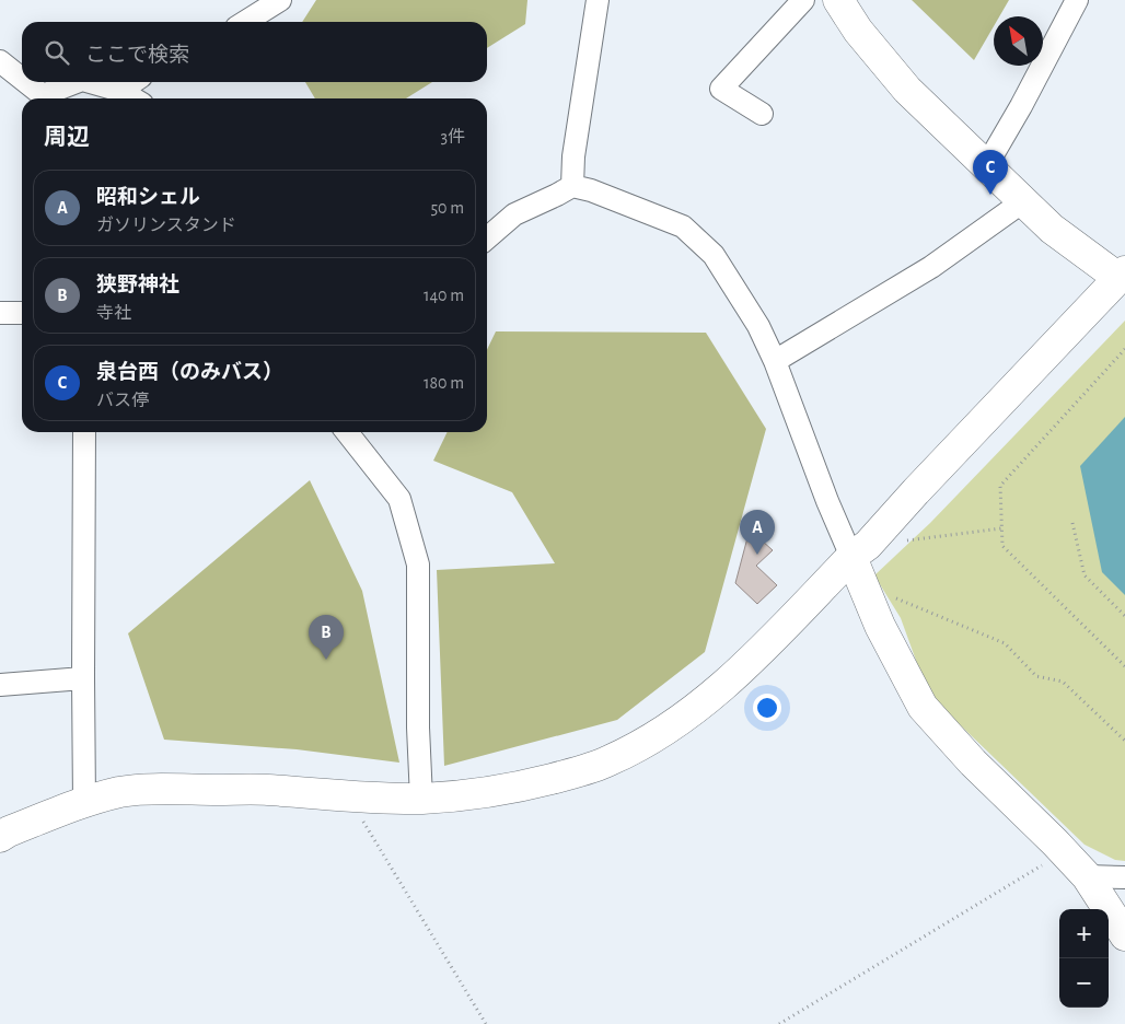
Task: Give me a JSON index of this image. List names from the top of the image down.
{
  "north": "top left",
  "page": {
    "search": "ここで検索",
    "heading": ["周辺", "3件"],
    "pins": ["C", "A", "B"],
    "list": [
      {
        "mark": "A",
        "name": "昭和シェル",
        "note": "ガソリンスタンド",
        "value": "50 m"
      },
      {
        "mark": "B",
        "name": "狭野神社",
        "note": "寺社",
        "value": "140 m"
      },
      {
        "mark": "C",
        "name": "泉台西（のみバス）",
        "note": "バス停",
        "value": "180 m"
      }
    ],
    "map_buttons": ["+", "−"]
  }
}
